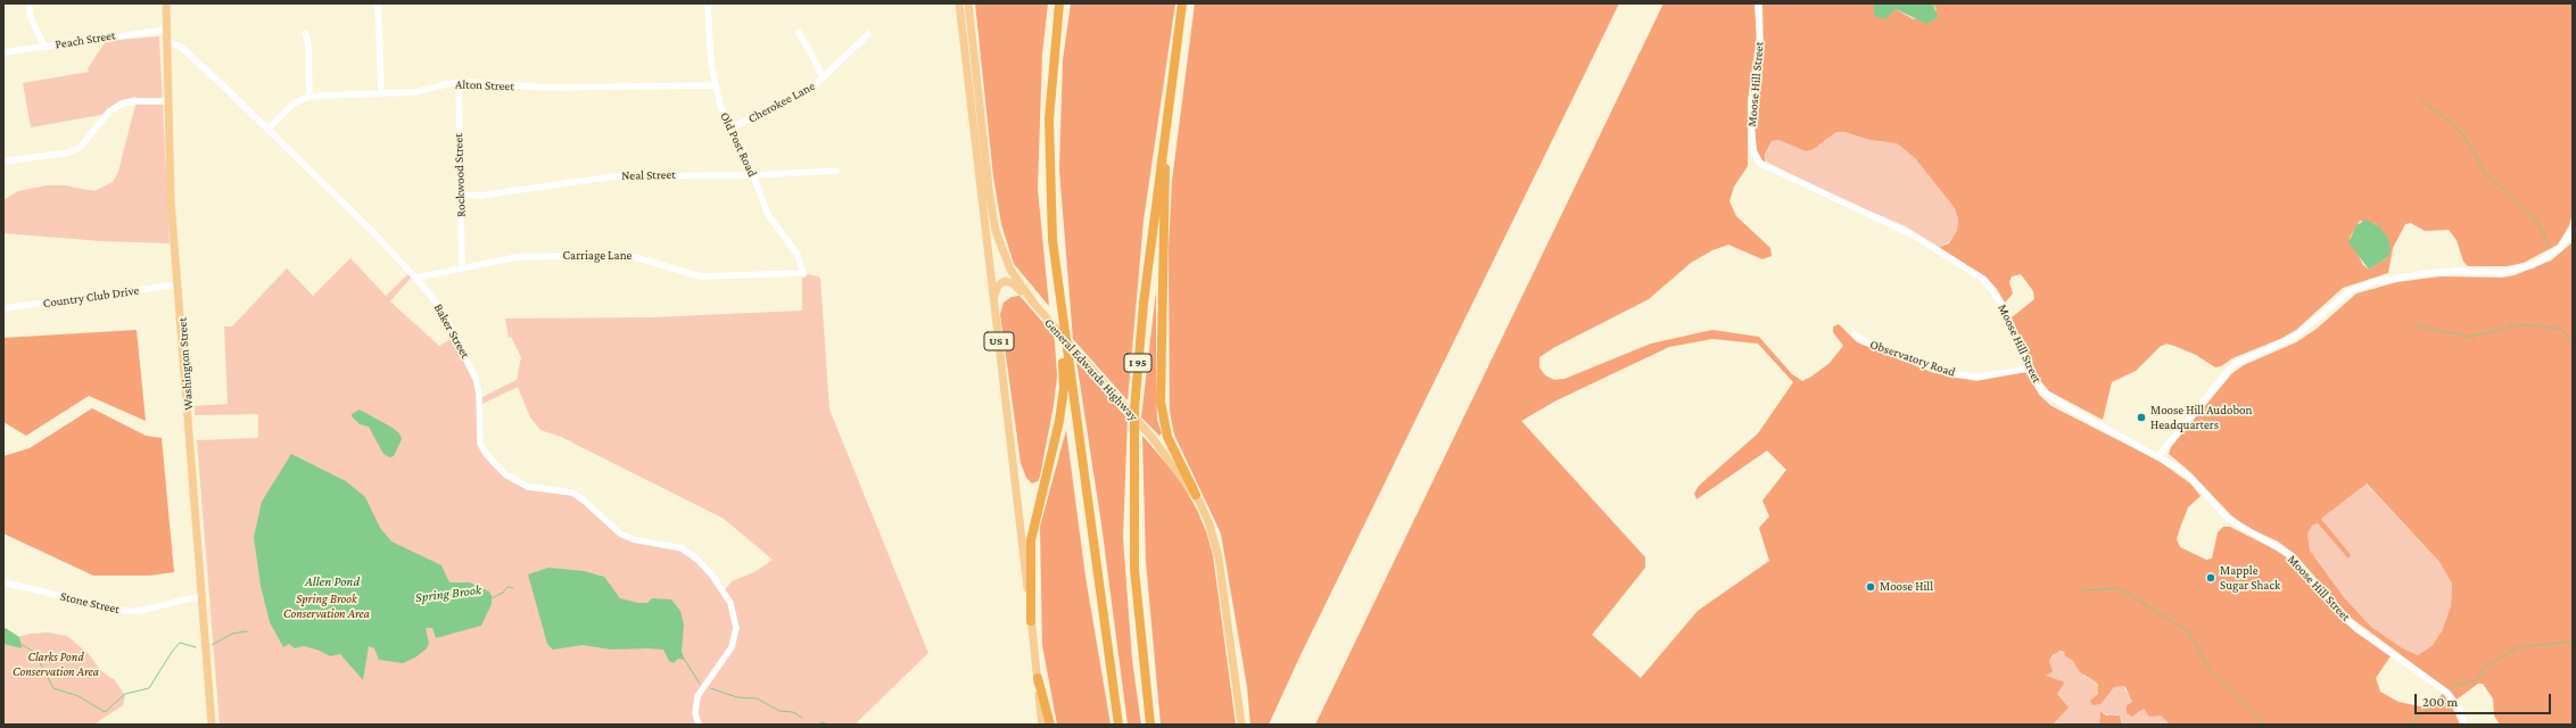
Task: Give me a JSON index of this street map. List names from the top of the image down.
{
  "streets": {
    "highway": ["I 95"],
    "main road": ["US 1", "Washington Street", "General Edwards Highway"],
    "street": [
      "Peach Street",
      "Moose Hill Street",
      "Alton Street",
      "Cherokee Lane",
      "Old Post Road",
      "Rockwood Street",
      "Neal Street",
      "Carriage Lane",
      "Country Club Drive",
      "Baker Street",
      "Observatory Road",
      "Stone Street"
    ]
  },
  "crossings": [
    ["Peach Street", "Washington Street"],
    ["Moose Hill Street", "Observatory Road"],
    ["Alton Street", "Old Post Road"],
    ["Alton Street", "Rockwood Street"],
    ["Alton Street", "Baker Street"],
    ["Cherokee Lane", "Old Post Road"],
    ["Old Post Road", "Neal Street"],
    ["Old Post Road", "Carriage Lane"],
    ["Rockwood Street", "Neal Street"],
    ["Rockwood Street", "Carriage Lane"],
    ["Carriage Lane", "Baker Street"],
    ["Country Club Drive", "Washington Street"],
    ["Baker Street", "Washington Street"],
    ["Washington Street", "Stone Street"]
  ],
  "water": ["Allen Pond", "Spring Brook"],
  "parks": ["Spring Brook Conservation Area", "Clarks Pond Conservation Area"],
  "places": ["Moose Hill Audobon Headquarters", "Mapple Sugar Shack", "Moose Hill"],
  "scale_bar": "200 m"
}
